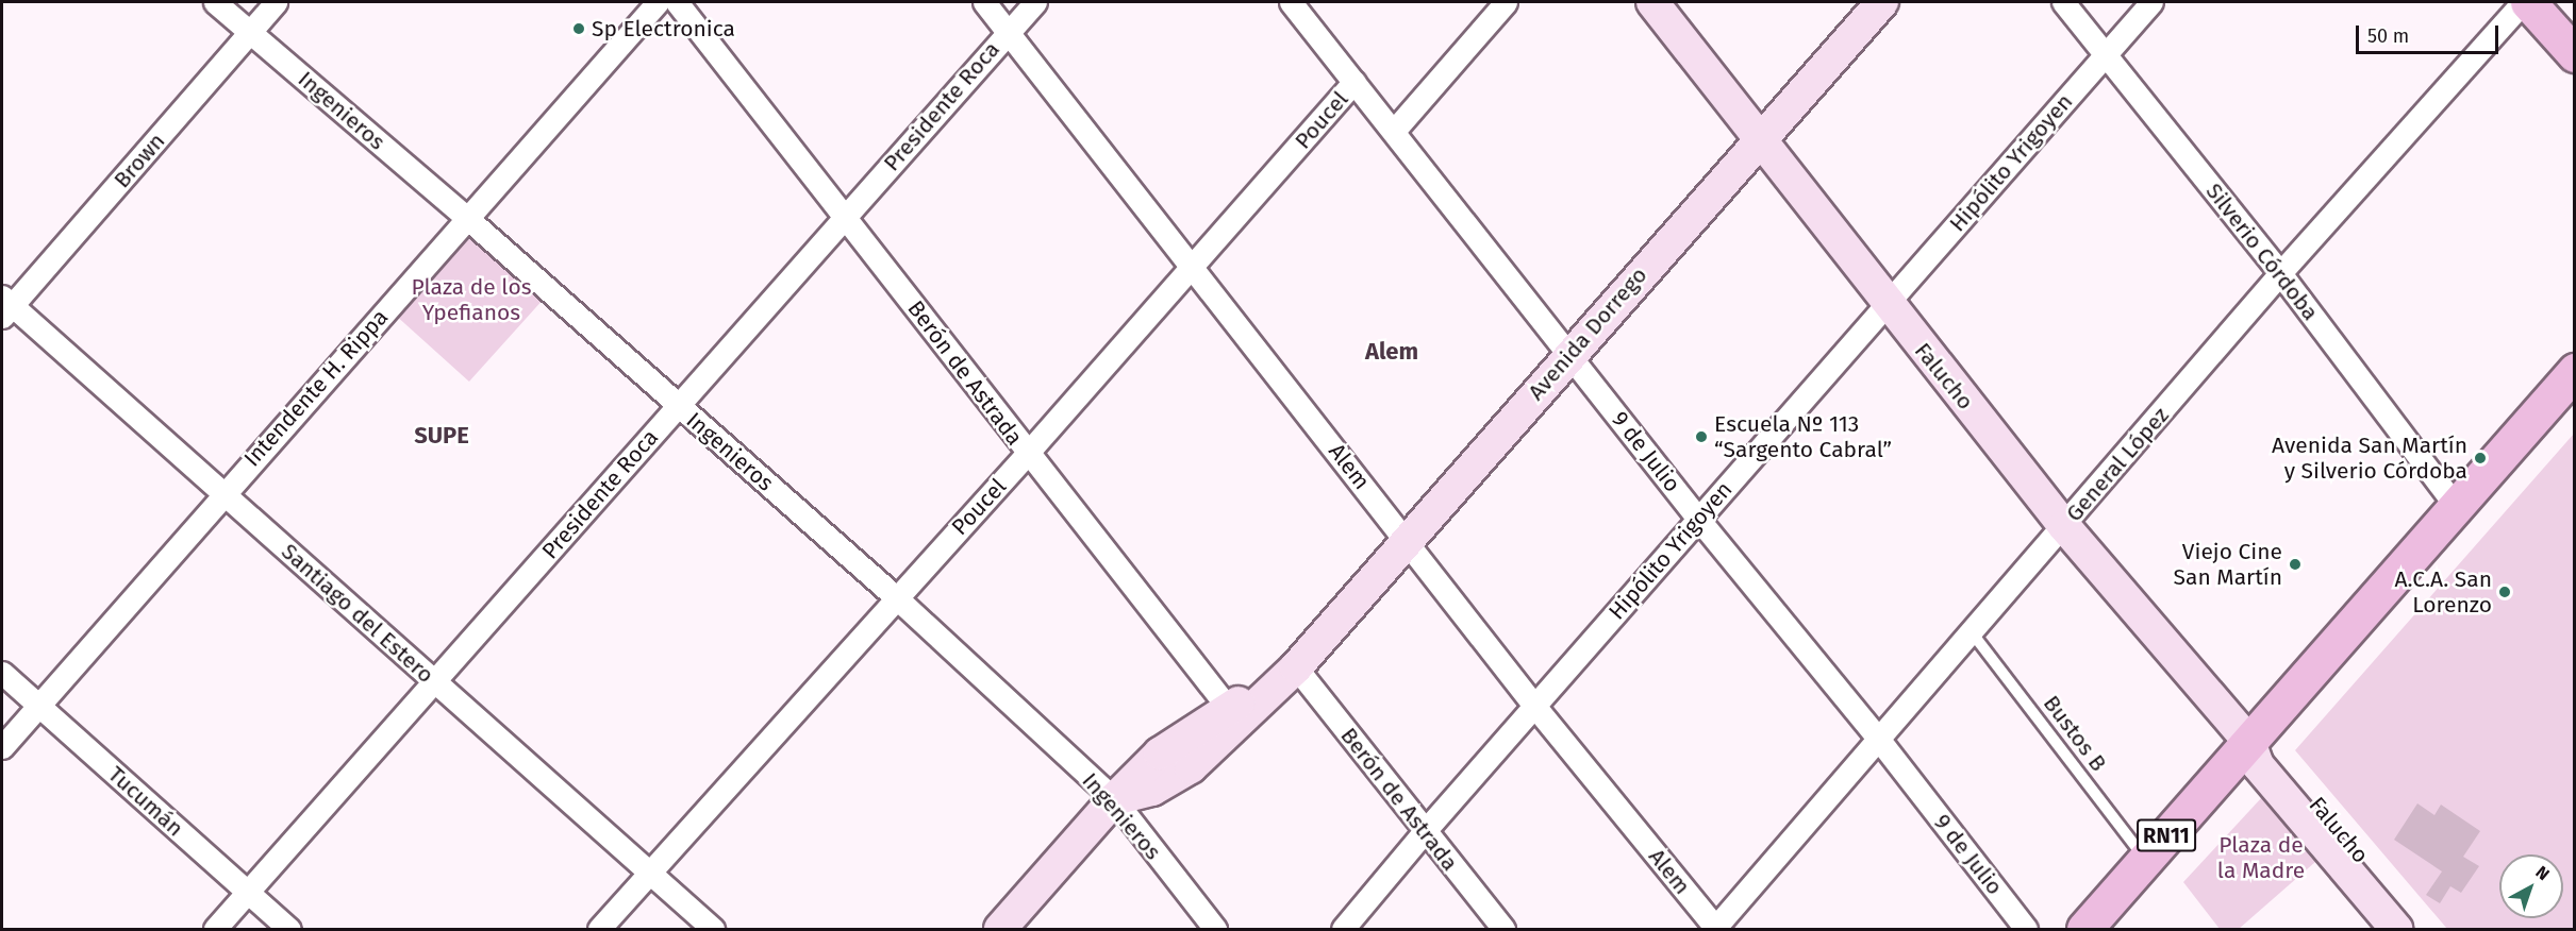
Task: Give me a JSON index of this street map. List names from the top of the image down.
{
  "streets": {
    "main road": ["Avenida Dorrego", "Falucho", "RN11"],
    "street": [
      "Presidente Roca",
      "Ingenieros",
      "Poucel",
      "Brown",
      "Hipólito Yrigoyen",
      "Silverio Córdoba",
      "Berón de Astrada",
      "Intendente H. Rippa",
      "9 de Julio",
      "General López",
      "Alem",
      "Santiago del Estero",
      "Tucumán"
    ],
    "lane": ["Bustos B"]
  },
  "crossings": [
    ["Presidente Roca", "Ingenieros"],
    ["Presidente Roca", "Berón de Astrada"],
    ["Presidente Roca", "Alem"],
    ["Presidente Roca", "Santiago del Estero"],
    ["Presidente Roca", "Tucumán"],
    ["Ingenieros", "Poucel"],
    ["Ingenieros", "Brown"],
    ["Ingenieros", "Avenida Dorrego"],
    ["Ingenieros", "Intendente H. Rippa"],
    ["Poucel", "Berón de Astrada"],
    ["Poucel", "9 de Julio"],
    ["Poucel", "Alem"],
    ["Poucel", "Santiago del Estero"],
    ["Brown", "Santiago del Estero"],
    ["Hipólito Yrigoyen", "Silverio Córdoba"],
    ["Hipólito Yrigoyen", "Berón de Astrada"],
    ["Hipólito Yrigoyen", "Falucho"],
    ["Hipólito Yrigoyen", "9 de Julio"],
    ["Hipólito Yrigoyen", "Alem"],
    ["Silverio Córdoba", "General López"],
    ["Silverio Córdoba", "RN11"],
    ["Avenida Dorrego", "Berón de Astrada"],
    ["Avenida Dorrego", "Falucho"],
    ["Avenida Dorrego", "9 de Julio"],
    ["Avenida Dorrego", "Alem"],
    ["Falucho", "General López"],
    ["Falucho", "RN11"],
    ["Intendente H. Rippa", "Santiago del Estero"],
    ["Intendente H. Rippa", "Tucumán"],
    ["9 de Julio", "General López"],
    ["General López", "Alem"],
    ["General López", "Bustos B"],
    ["Bustos B", "RN11"]
  ],
  "districts": ["Alem", "SUPE"],
  "parks": ["Plaza de los Ypefianos", "Plaza de la Madre"],
  "places": [
    "Sp Electronica",
    "Escuela Nº 113 “Sargento Cabral”",
    "Avenida San Martín y Silverio Córdoba",
    "Viejo Cine San Martín",
    "A.C.A. San Lorenzo"
  ],
  "scale_bar": "50 m",
  "north": "top right"
}
